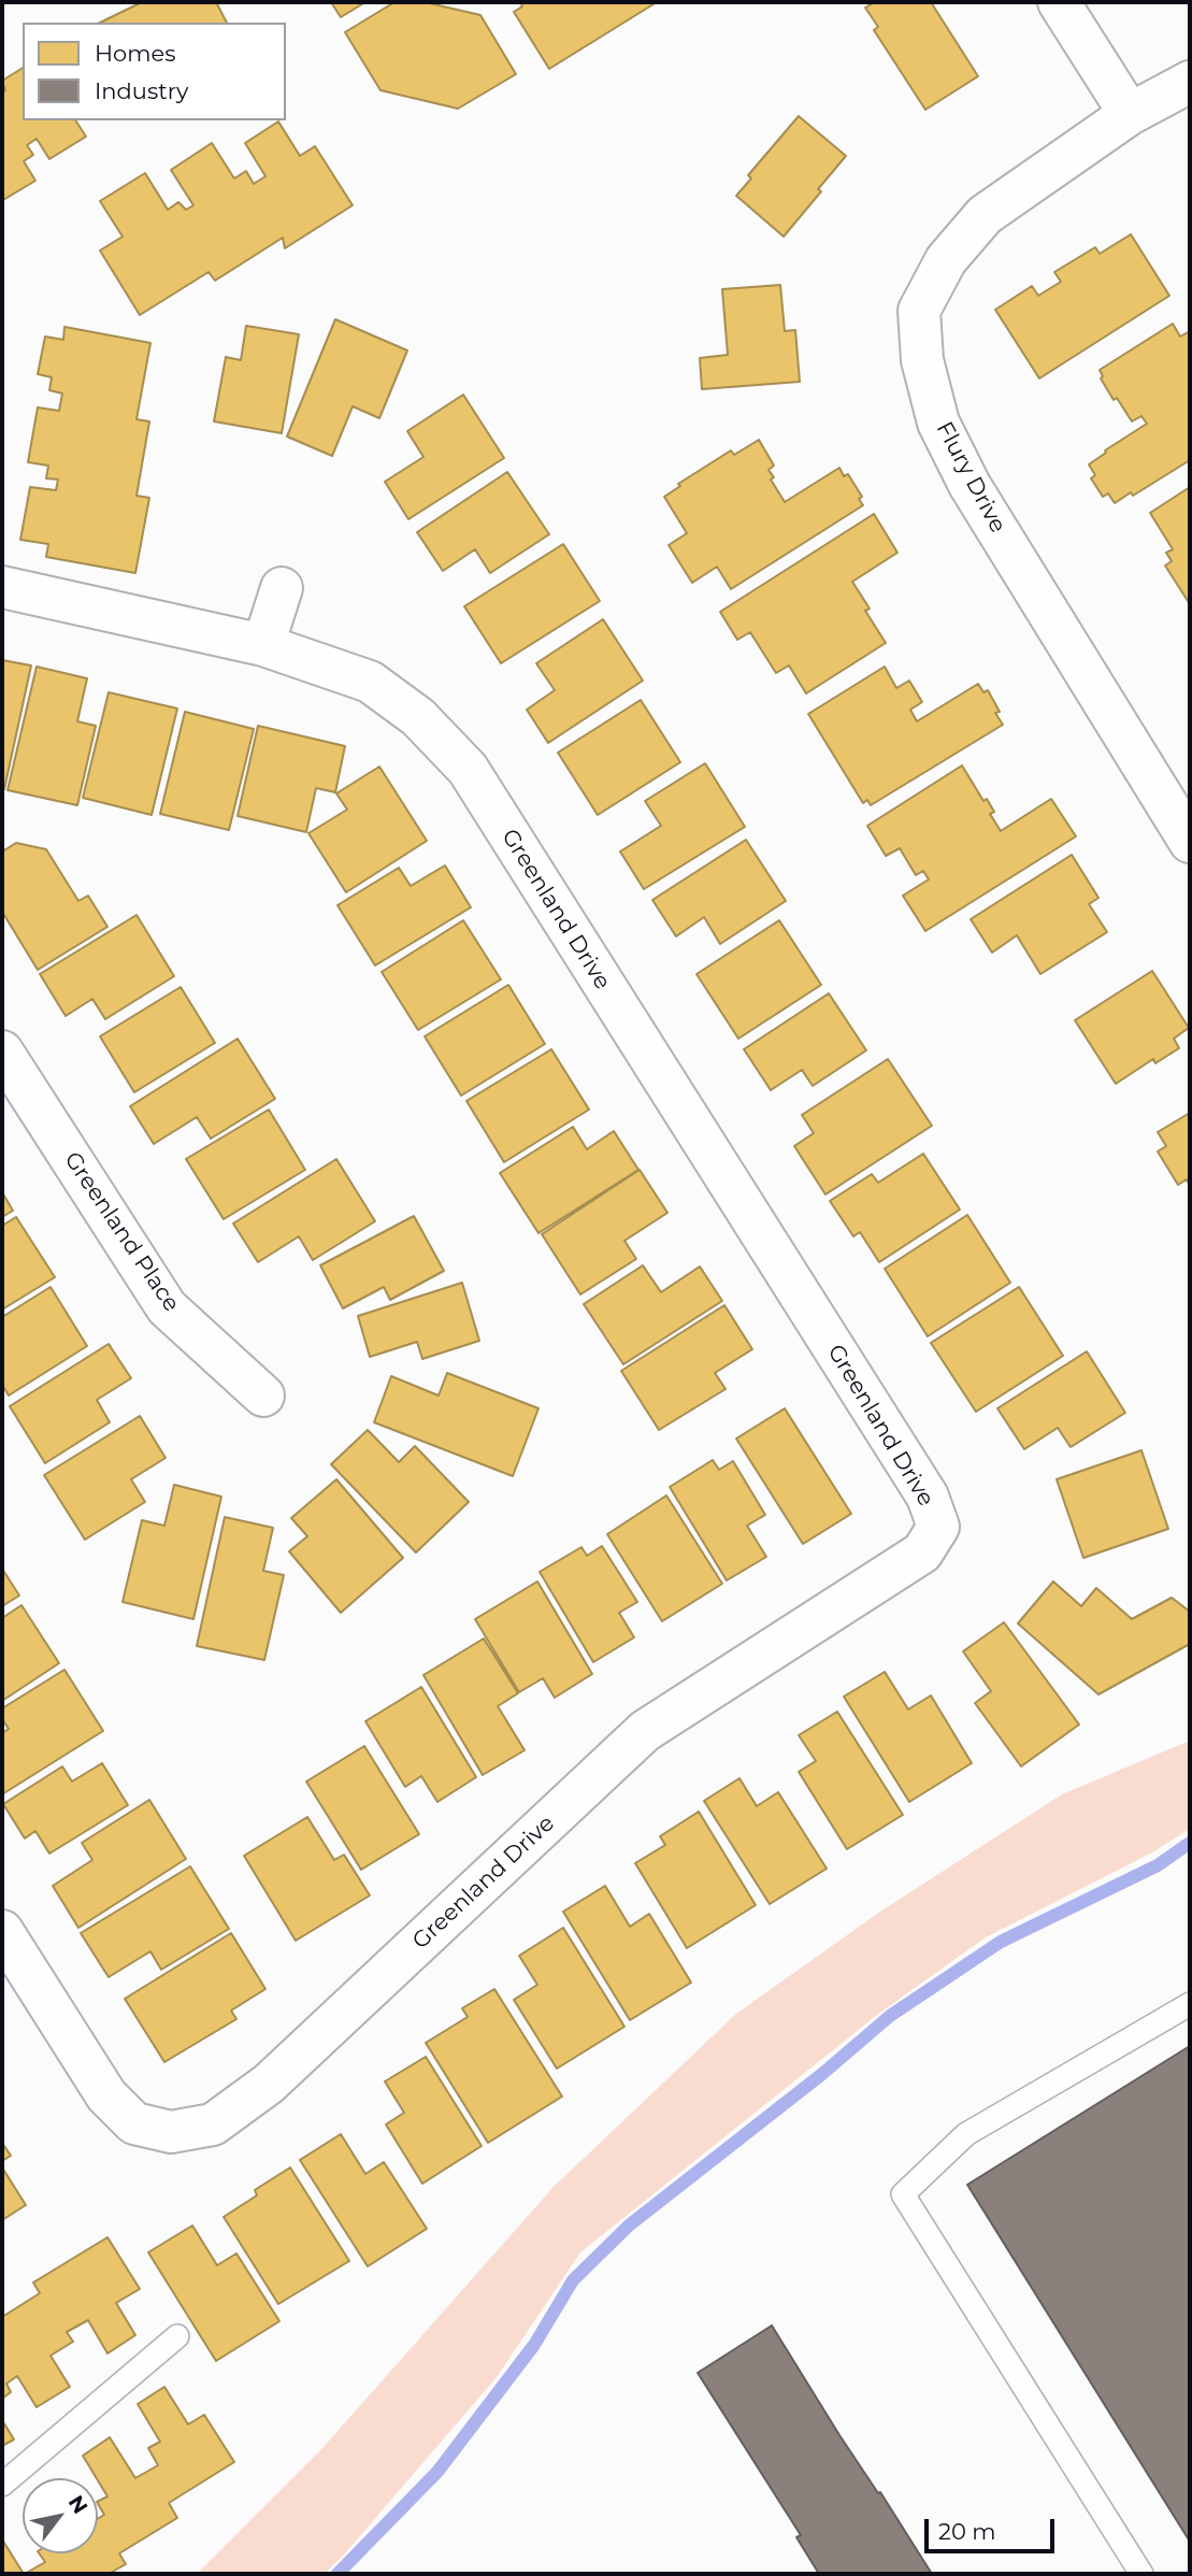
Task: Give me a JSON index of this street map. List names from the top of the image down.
{
  "streets": {
    "street": ["Flury Drive", "Greenland Drive", "Greenland Place"]
  },
  "legend": ["Homes", "Industry"],
  "scale_bar": "20 m",
  "north": "top right"
}
